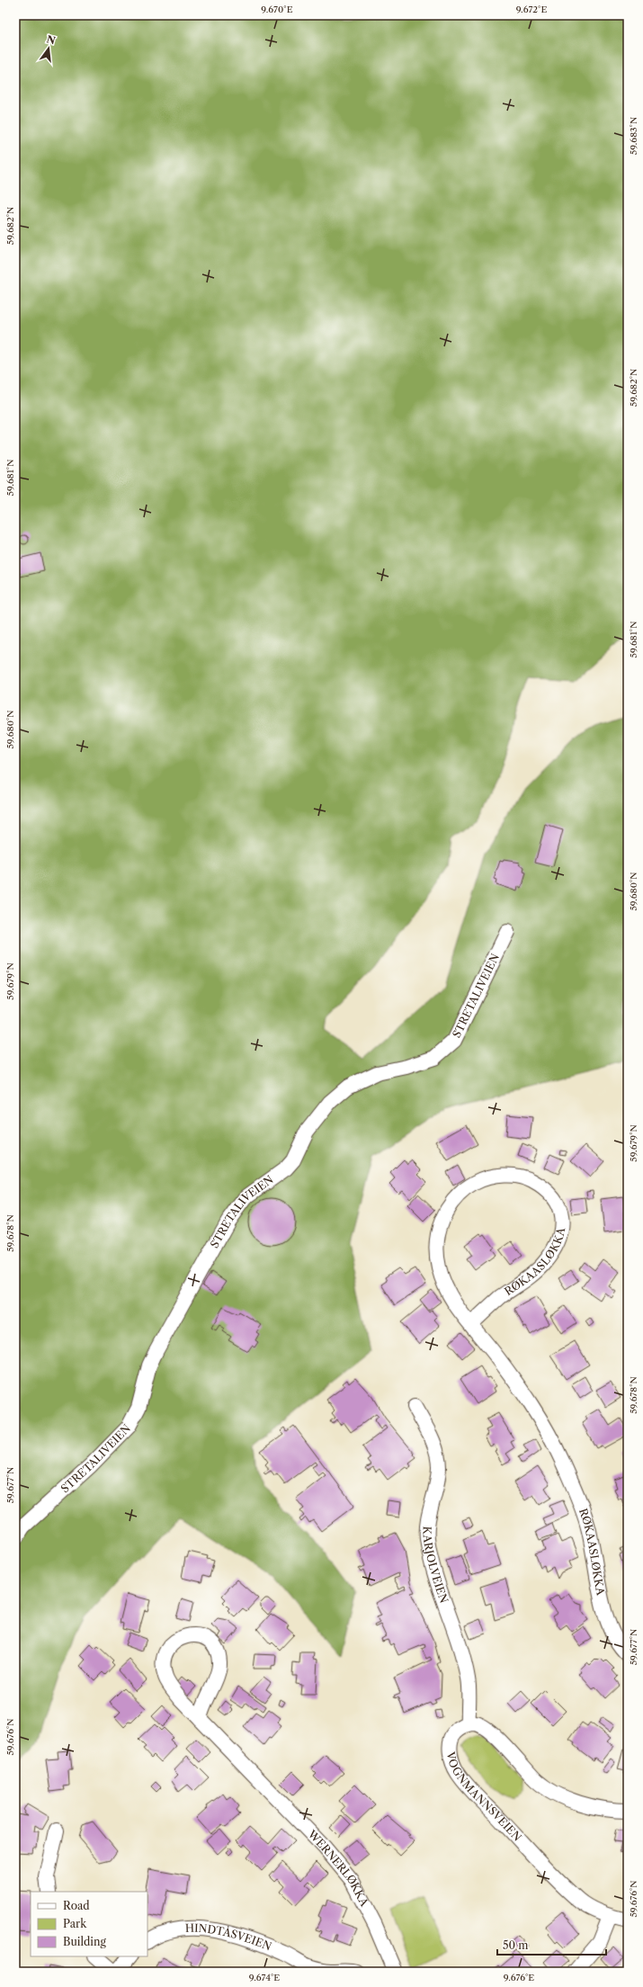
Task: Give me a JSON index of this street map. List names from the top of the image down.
{
  "streets": {
    "street": [
      "STRETALIVEIEN",
      "RØKAASLØKKA",
      "KARJOLVEIEN",
      "VOGNMANNSVEIEN",
      "WERNERLØKKA",
      "HINDTÅSVEIEN"
    ]
  },
  "crossings": [
    ["KARJOLVEIEN", "VOGNMANNSVEIEN"]
  ],
  "legend": ["Road", "Park", "Building"],
  "scale_bar": "50 m",
  "north": "top",
  "coordinates": [
    "9.670°E",
    "9.672°E",
    "59.683°N",
    "59.682°N",
    "59.681°N",
    "59.680°N",
    "59.679°N",
    "59.678°N",
    "59.677°N",
    "59.676°N",
    "9.674°E",
    "9.676°E"
  ]
}
